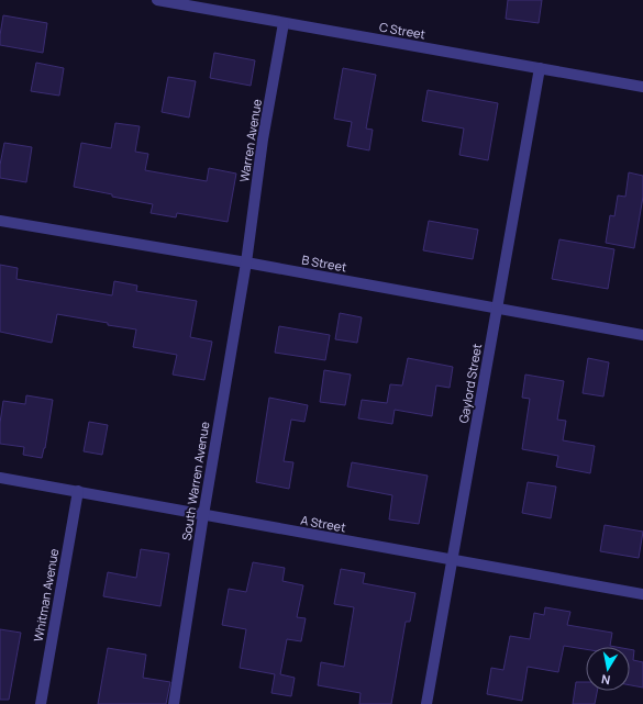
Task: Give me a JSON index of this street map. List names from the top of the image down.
{
  "streets": {
    "street": [
      "C Street",
      "Warren Avenue",
      "B Street",
      "Gaylord Street",
      "South Warren Avenue",
      "A Street",
      "Whitman Avenue"
    ]
  },
  "crossings": [
    ["C Street", "Warren Avenue"],
    ["C Street", "Gaylord Street"],
    ["Warren Avenue", "B Street"],
    ["Warren Avenue", "South Warren Avenue"],
    ["B Street", "Gaylord Street"],
    ["B Street", "South Warren Avenue"],
    ["Gaylord Street", "A Street"],
    ["South Warren Avenue", "A Street"],
    ["A Street", "Whitman Avenue"]
  ],
  "north": "bottom"
}
